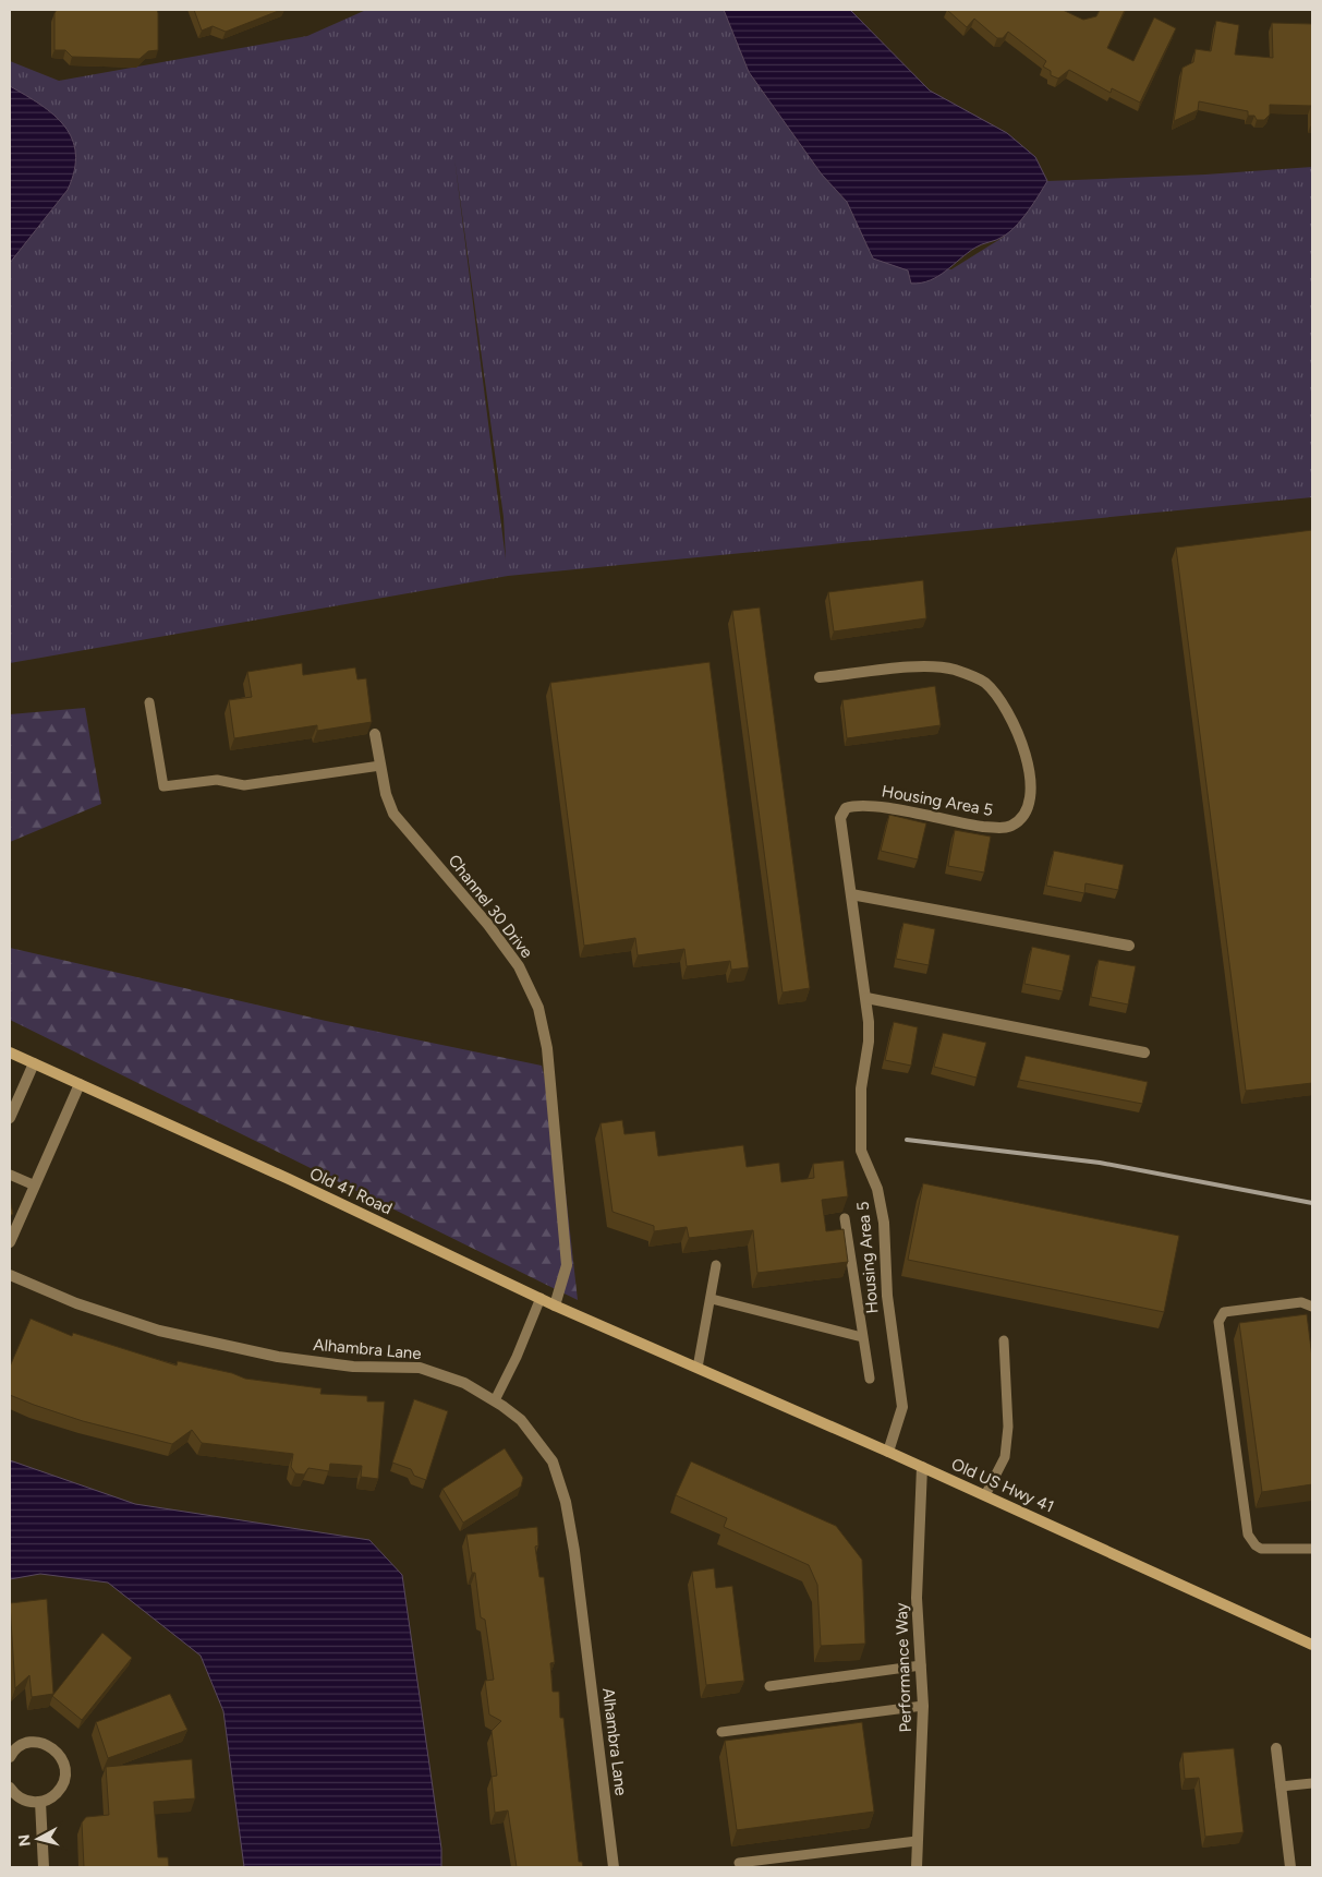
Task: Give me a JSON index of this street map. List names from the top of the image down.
{
  "streets": {
    "street": [
      "Housing Area 5",
      "Channel 30 Drive",
      "Old 41 Road",
      "Alhambra Lane",
      "Old US Hwy 41",
      "Performance Way"
    ]
  },
  "crossings": [
    ["Housing Area 5", "Old US Hwy 41"],
    ["Channel 30 Drive", "Old 41 Road"],
    ["Old 41 Road", "Old US Hwy 41"],
    ["Old US Hwy 41", "Performance Way"]
  ],
  "north": "left"
}
